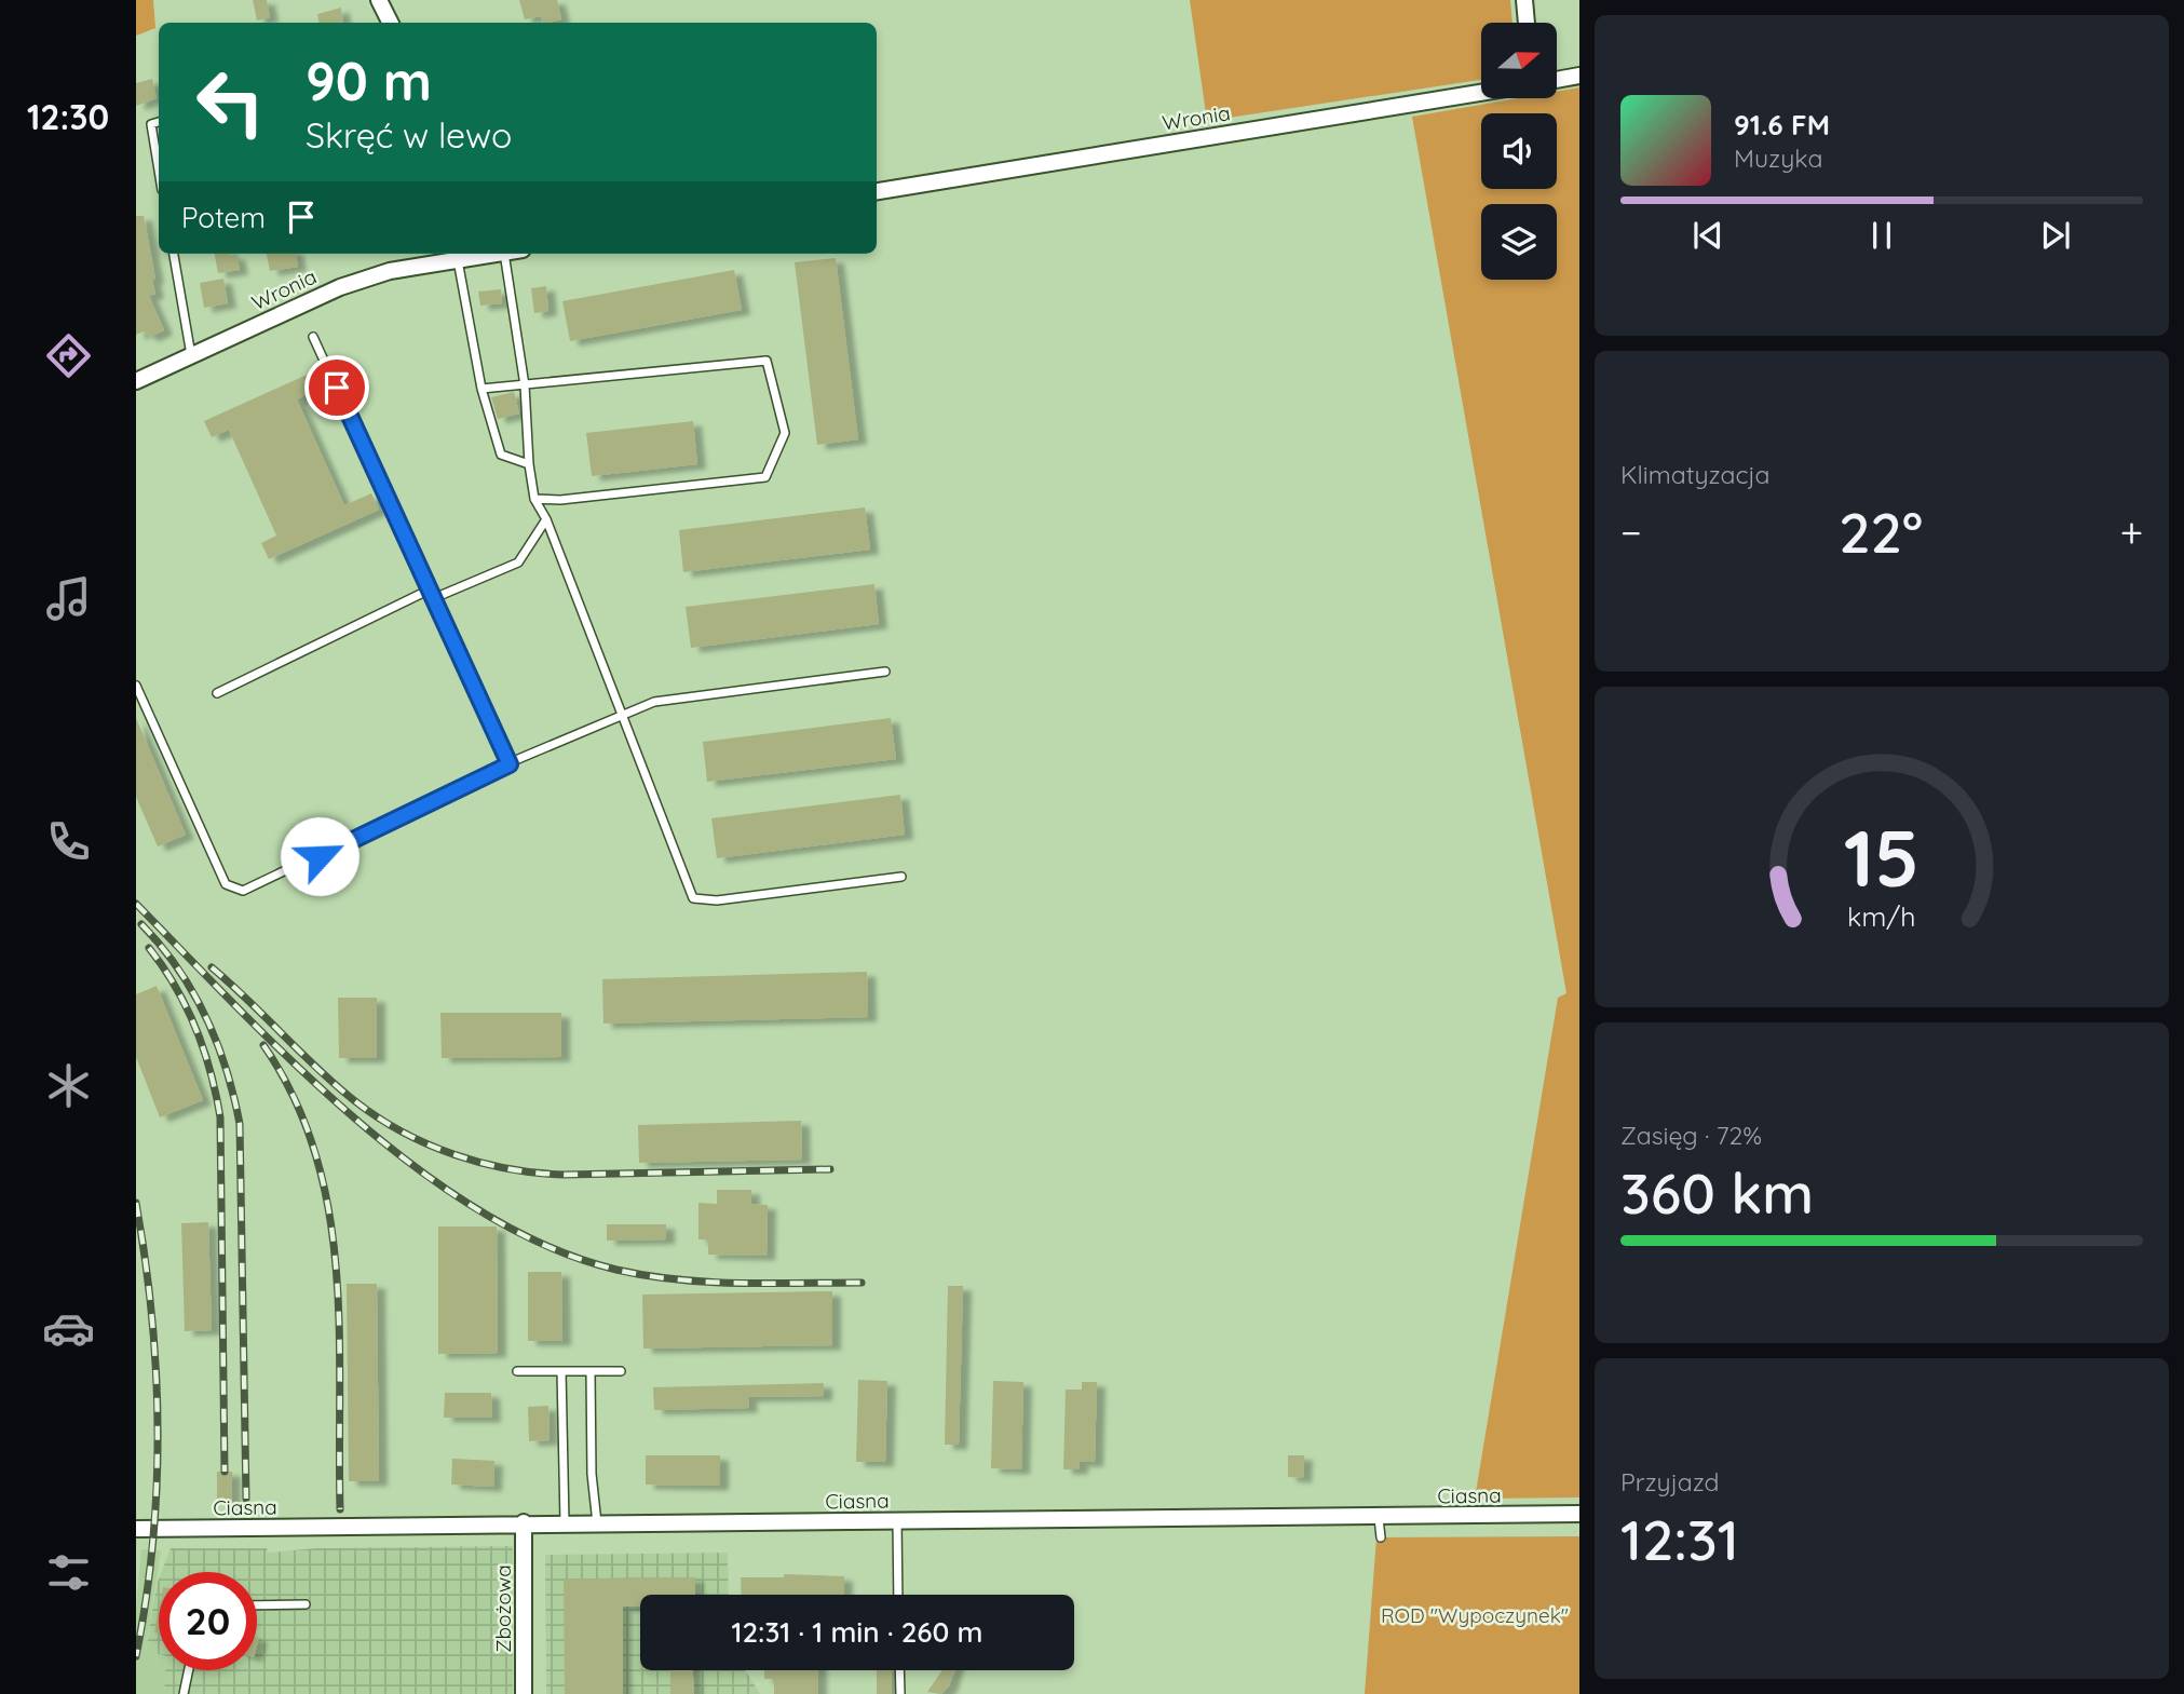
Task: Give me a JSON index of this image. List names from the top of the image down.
{
  "streets": {
    "street": ["Wronia", "Ciasna", "Zbożowa"]
  },
  "crossings": [
    ["Ciasna", "Zbożowa"]
  ],
  "parks": ["ROD \"Wypoczynek\""],
  "north": "right",
  "page": {
    "tabs": "12:30",
    "turn": ["90 m", "Skręć w lewo"],
    "song": ["91.6 FM", "Muzyka"],
    "then": "Potem",
    "tile": [
      "Klimatyzacja",
      ["Zasięg · 72%", "360 km"],
      ["Przyjazd", "12:31"]
    ],
    "heat": ["−", "22°", "+"],
    "limit": "20",
    "trip": "12:31 · 1 min · 260 m",
    "gauge": ["15", "km/h"]
  }
}
